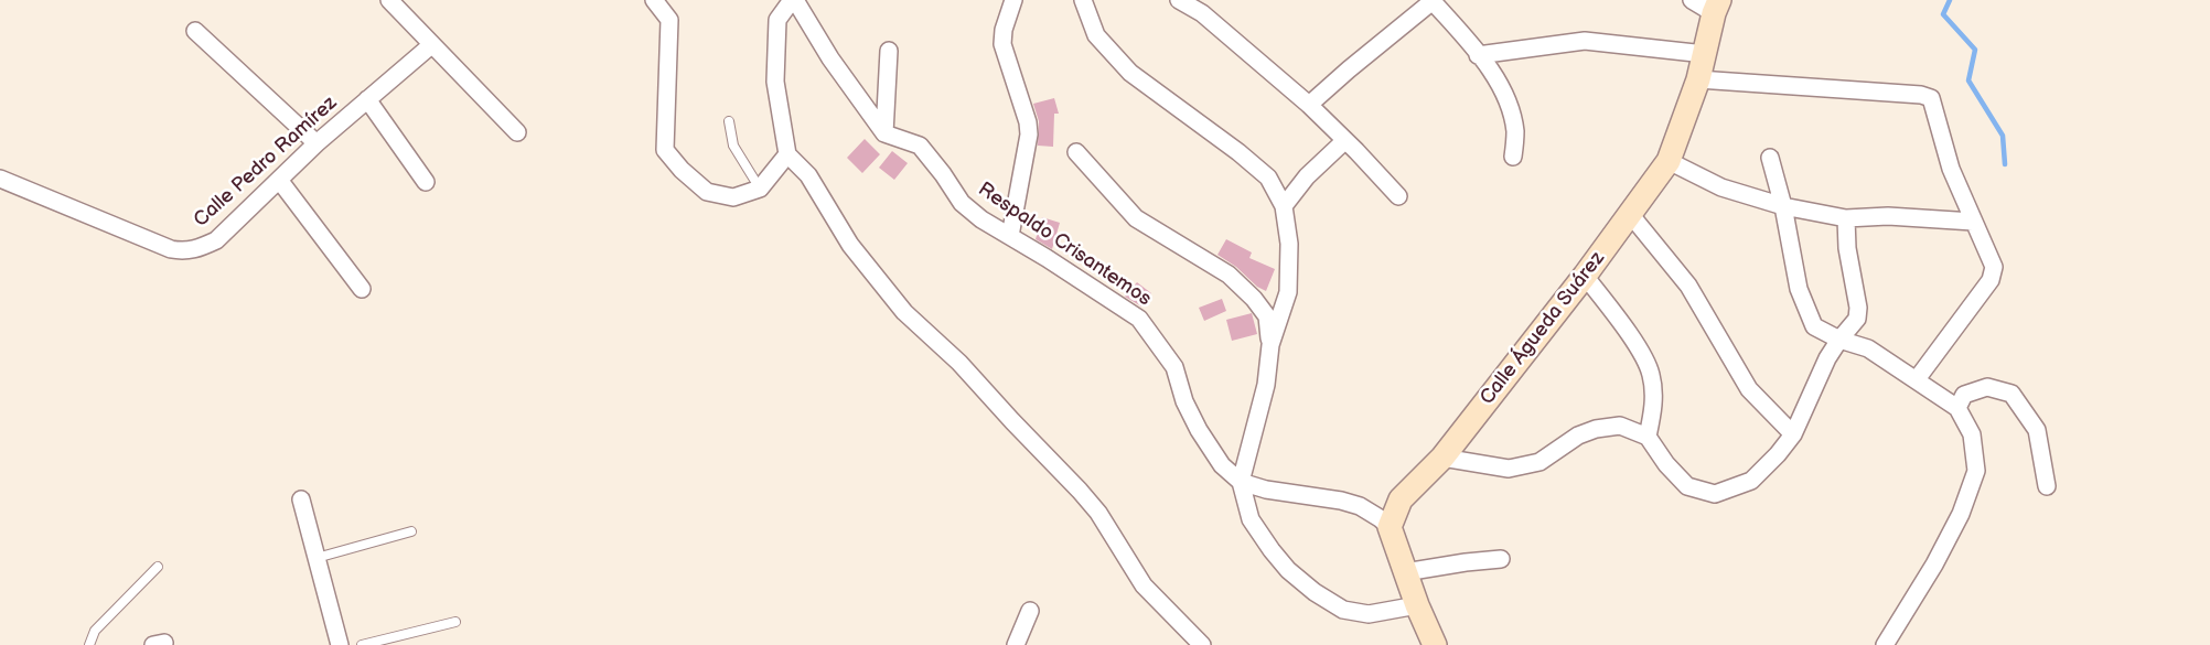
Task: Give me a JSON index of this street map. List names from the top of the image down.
{
  "streets": {
    "street": ["Calle Pedro Ramírez", "Respaldo Crisantemos", "Calle Águeda Suárez"]
  },
  "crossings": [
    ["Respaldo Crisantemos", "Calle Águeda Suárez"]
  ]
}
